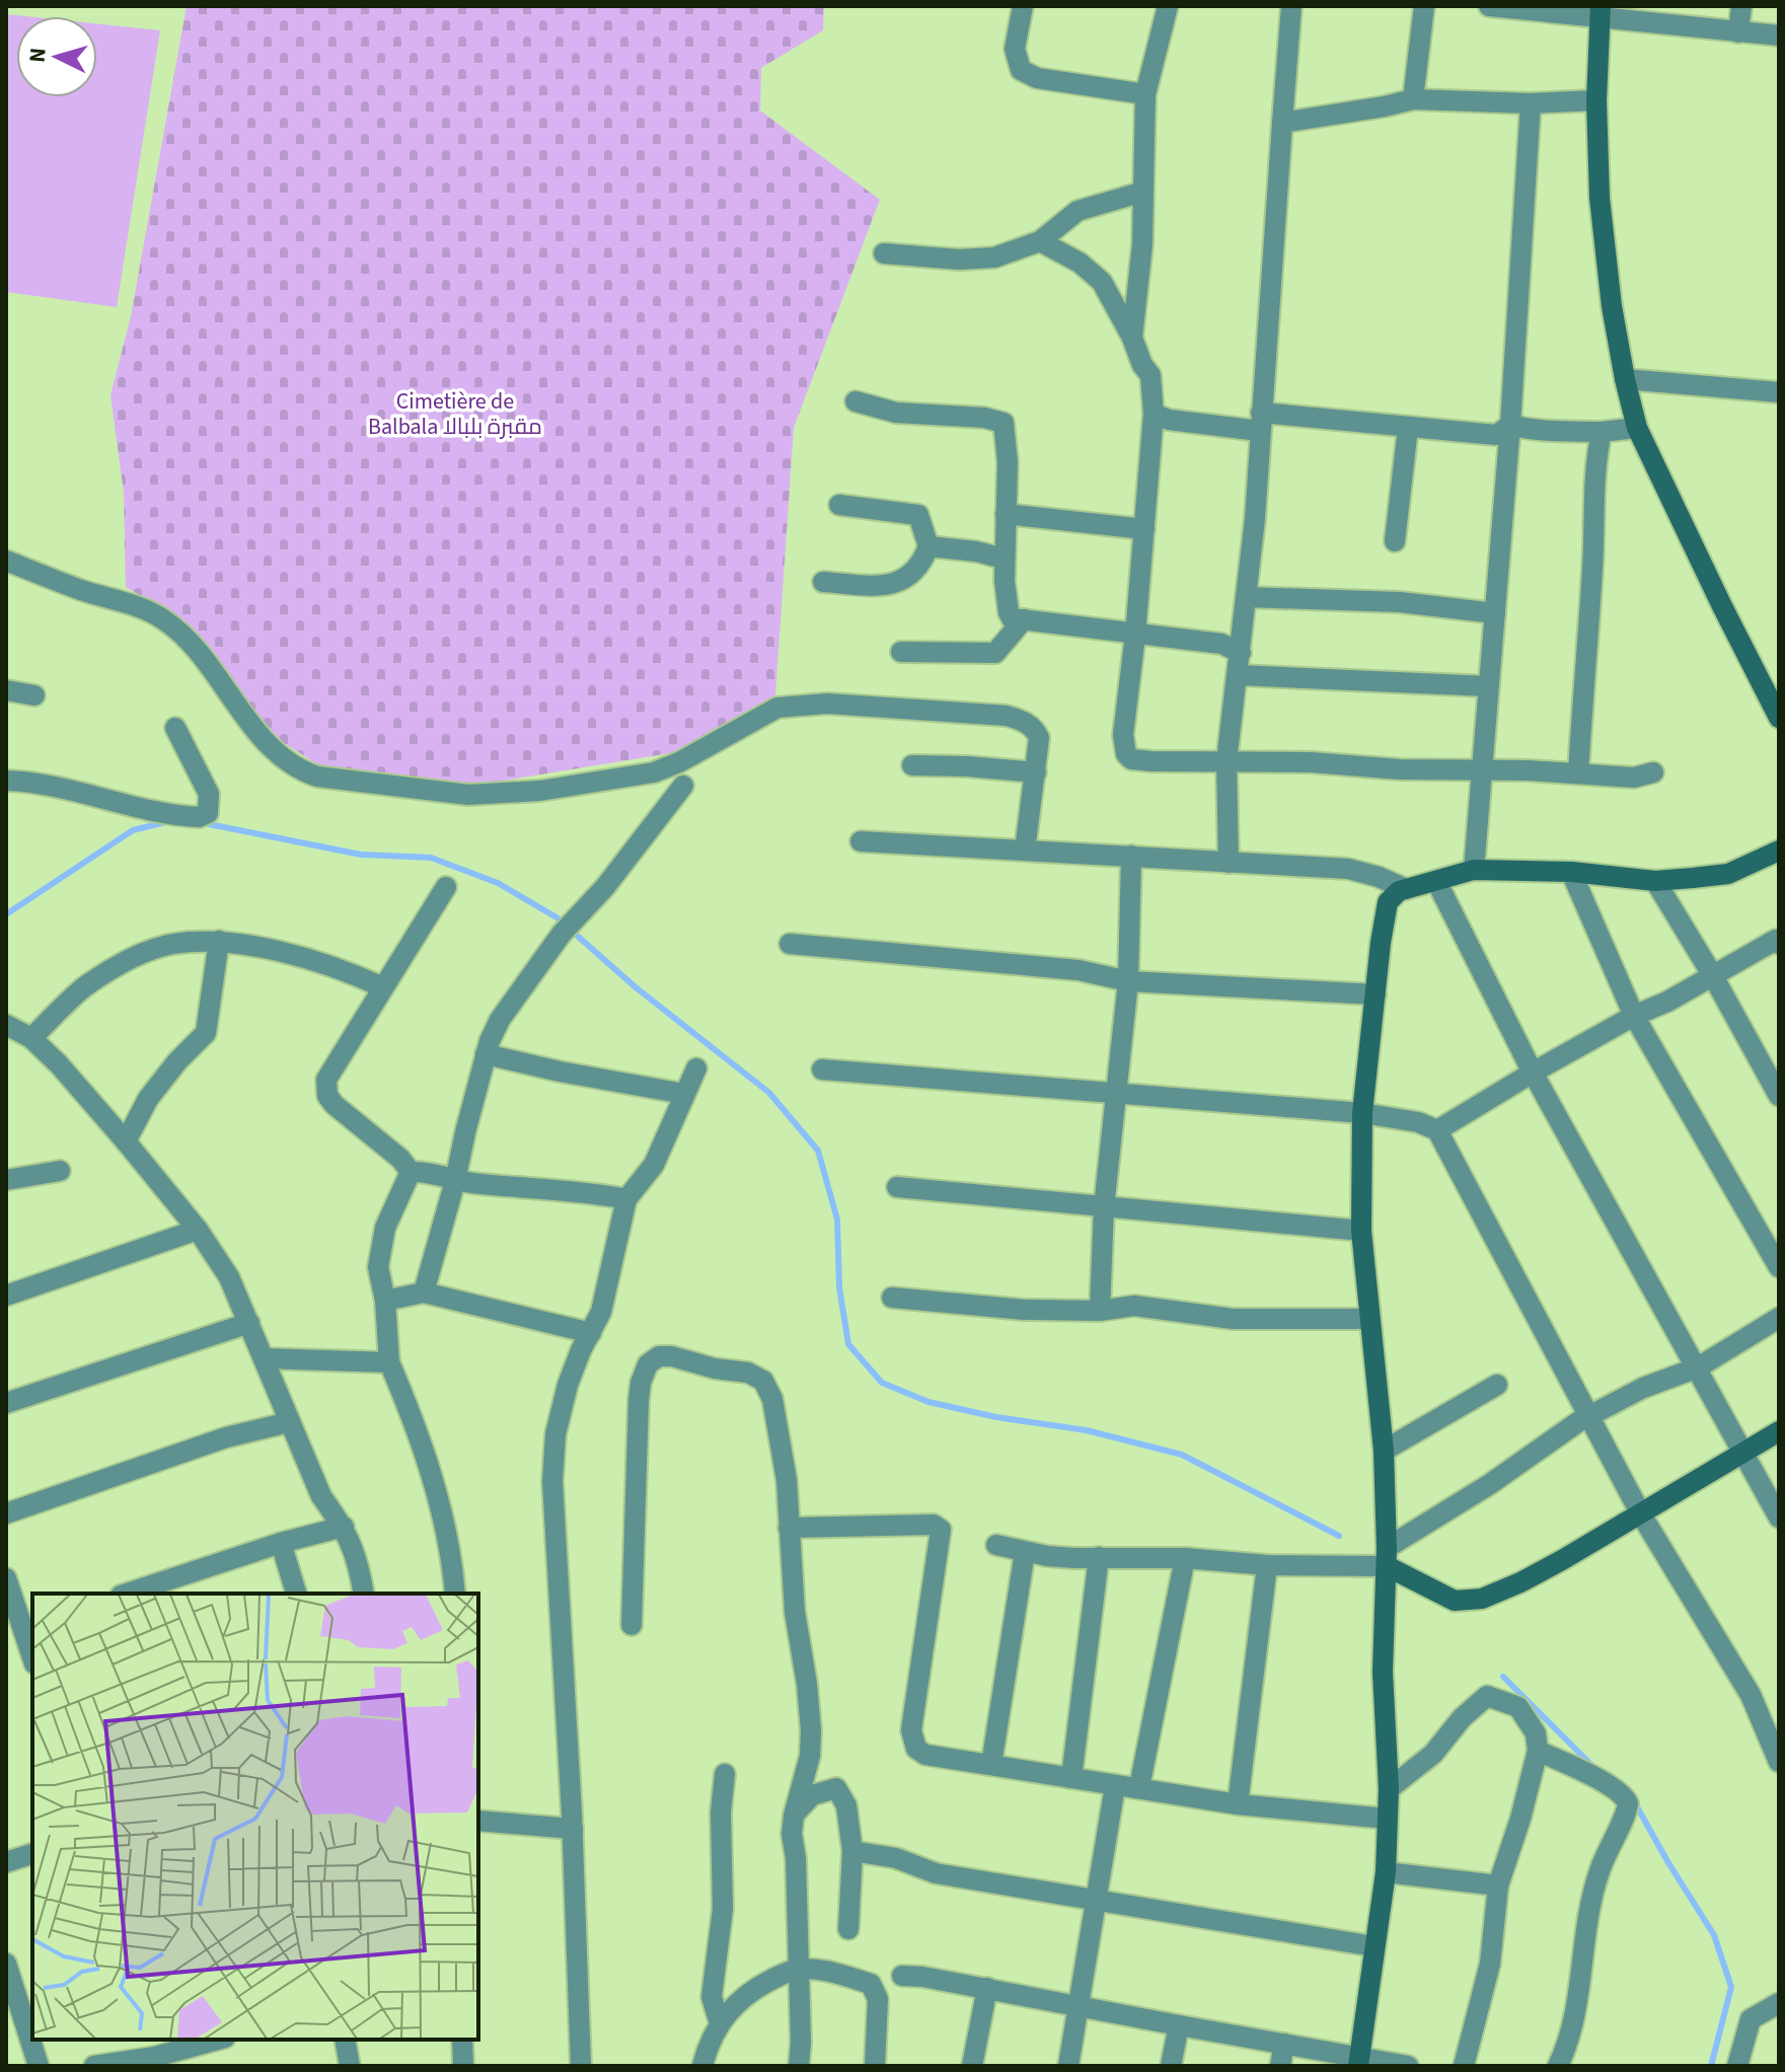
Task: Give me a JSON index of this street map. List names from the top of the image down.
{
  "parks": ["Cimetière de Balbala مقبرة بلبالا"],
  "north": "left"
}
